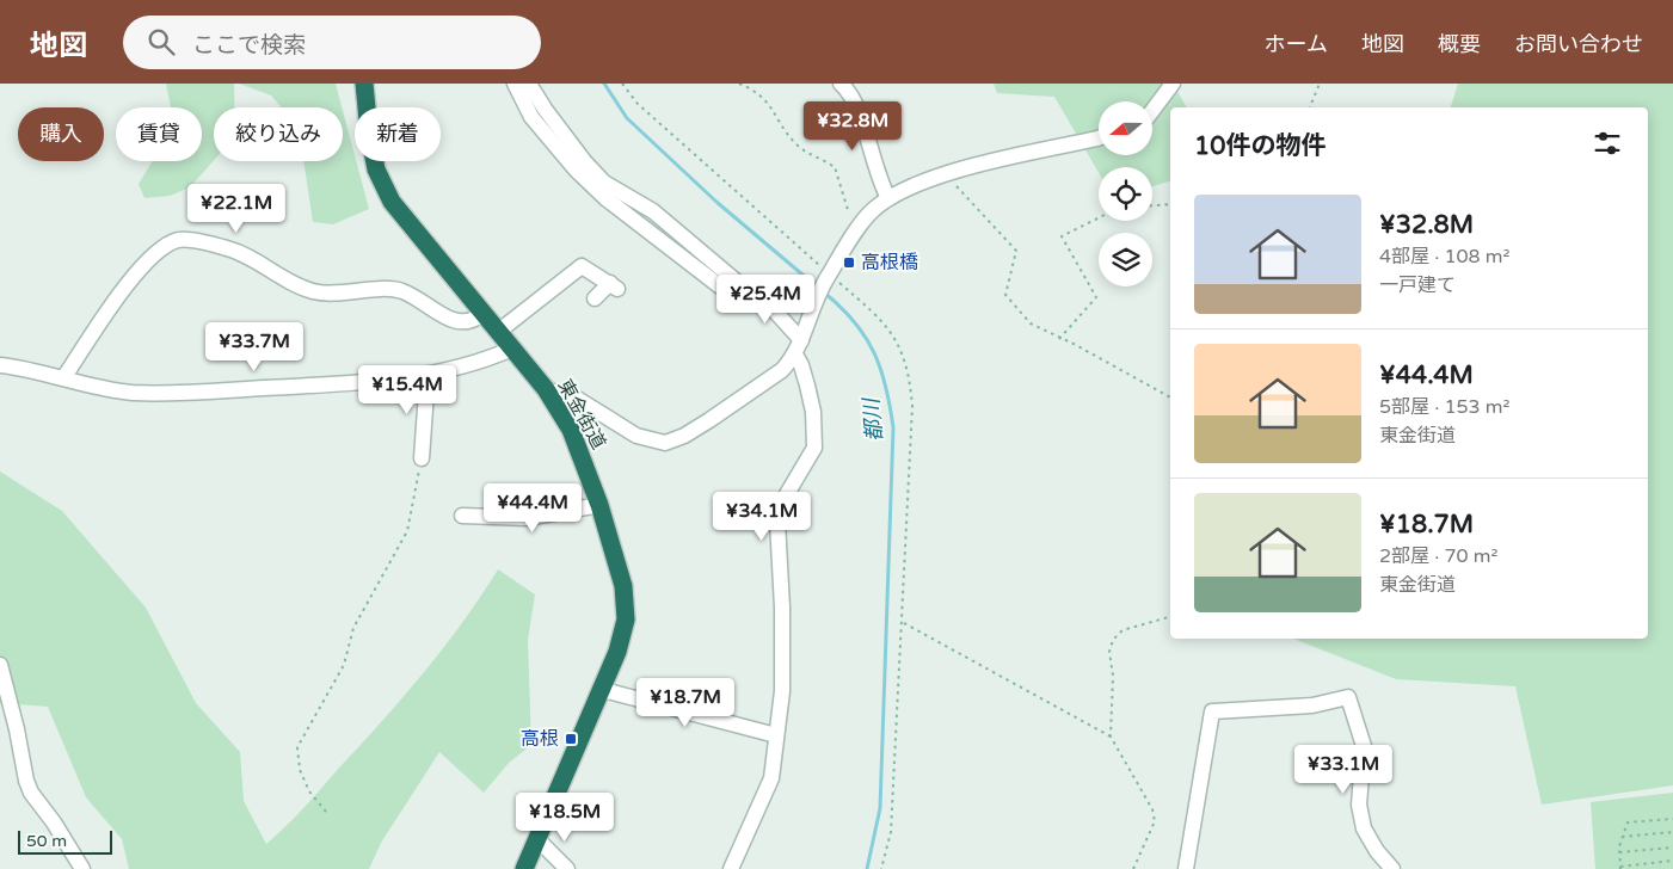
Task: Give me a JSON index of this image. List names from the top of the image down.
{
  "streets": {
    "highway": ["東金街道"]
  },
  "water": ["都川"],
  "places": {
    "transit": ["高根橋", "高根"]
  },
  "scale_bar": "50 m",
  "north": "left",
  "page": {
    "header": "地図",
    "search": "ここで検索",
    "nav": [
      "ホーム",
      "地図",
      "概要",
      "お問い合わせ"
    ],
    "price": [
      "¥32.8M",
      "¥22.1M",
      "¥25.4M",
      "¥33.7M",
      "¥15.4M",
      "¥44.4M",
      "¥34.1M",
      "¥18.7M",
      "¥33.1M",
      "¥18.5M"
    ],
    "chip": [
      "購入",
      "賃貸",
      "絞り込み",
      "新着"
    ],
    "heading": "10件の物件",
    "list": [
      {
        "name": "¥32.8M",
        "note": "4部屋 · 108 m² · 一戸建て"
      },
      {
        "name": "¥44.4M",
        "note": "5部屋 · 153 m² · 東金街道"
      },
      {
        "name": "¥18.7M",
        "note": "2部屋 · 70 m² · 東金街道"
      }
    ],
    "scale": "50 m"
  }
}
